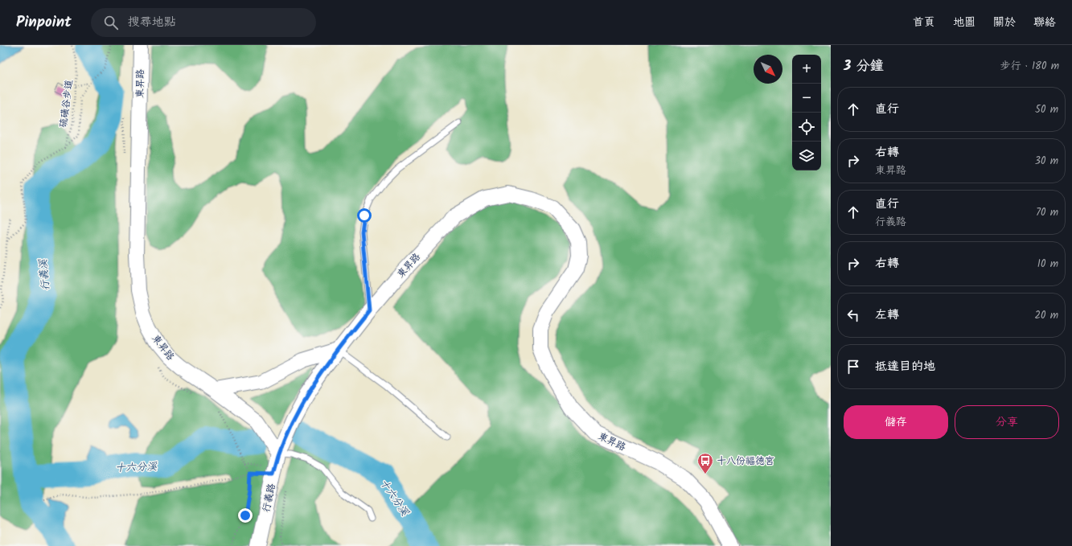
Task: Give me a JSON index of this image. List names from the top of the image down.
{
  "streets": {
    "street": ["東昇路", "行義路"],
    "path": ["硫磺谷步道"]
  },
  "crossings": [
    ["東昇路", "行義路"]
  ],
  "water": ["行義溪", "十六分溪"],
  "places": {
    "bus stop": ["十八份福德宮"]
  },
  "north": "bottom right",
  "page": {
    "header": "Pinpoint",
    "search": "搜尋地點",
    "nav": [
      "首頁",
      "地圖",
      "關於",
      "聯絡"
    ],
    "heading": ["3 分鐘", "步行 · 180 m"],
    "map_buttons": ["+", "−"],
    "list": [
      ["直行", "50 m"],
      ["右轉", "東昇路", "30 m"],
      ["直行", "行義路", "70 m"],
      ["右轉", "10 m"],
      ["左轉", "20 m"],
      "抵達目的地"
    ],
    "buttons": ["儲存", "分享"]
  }
}
